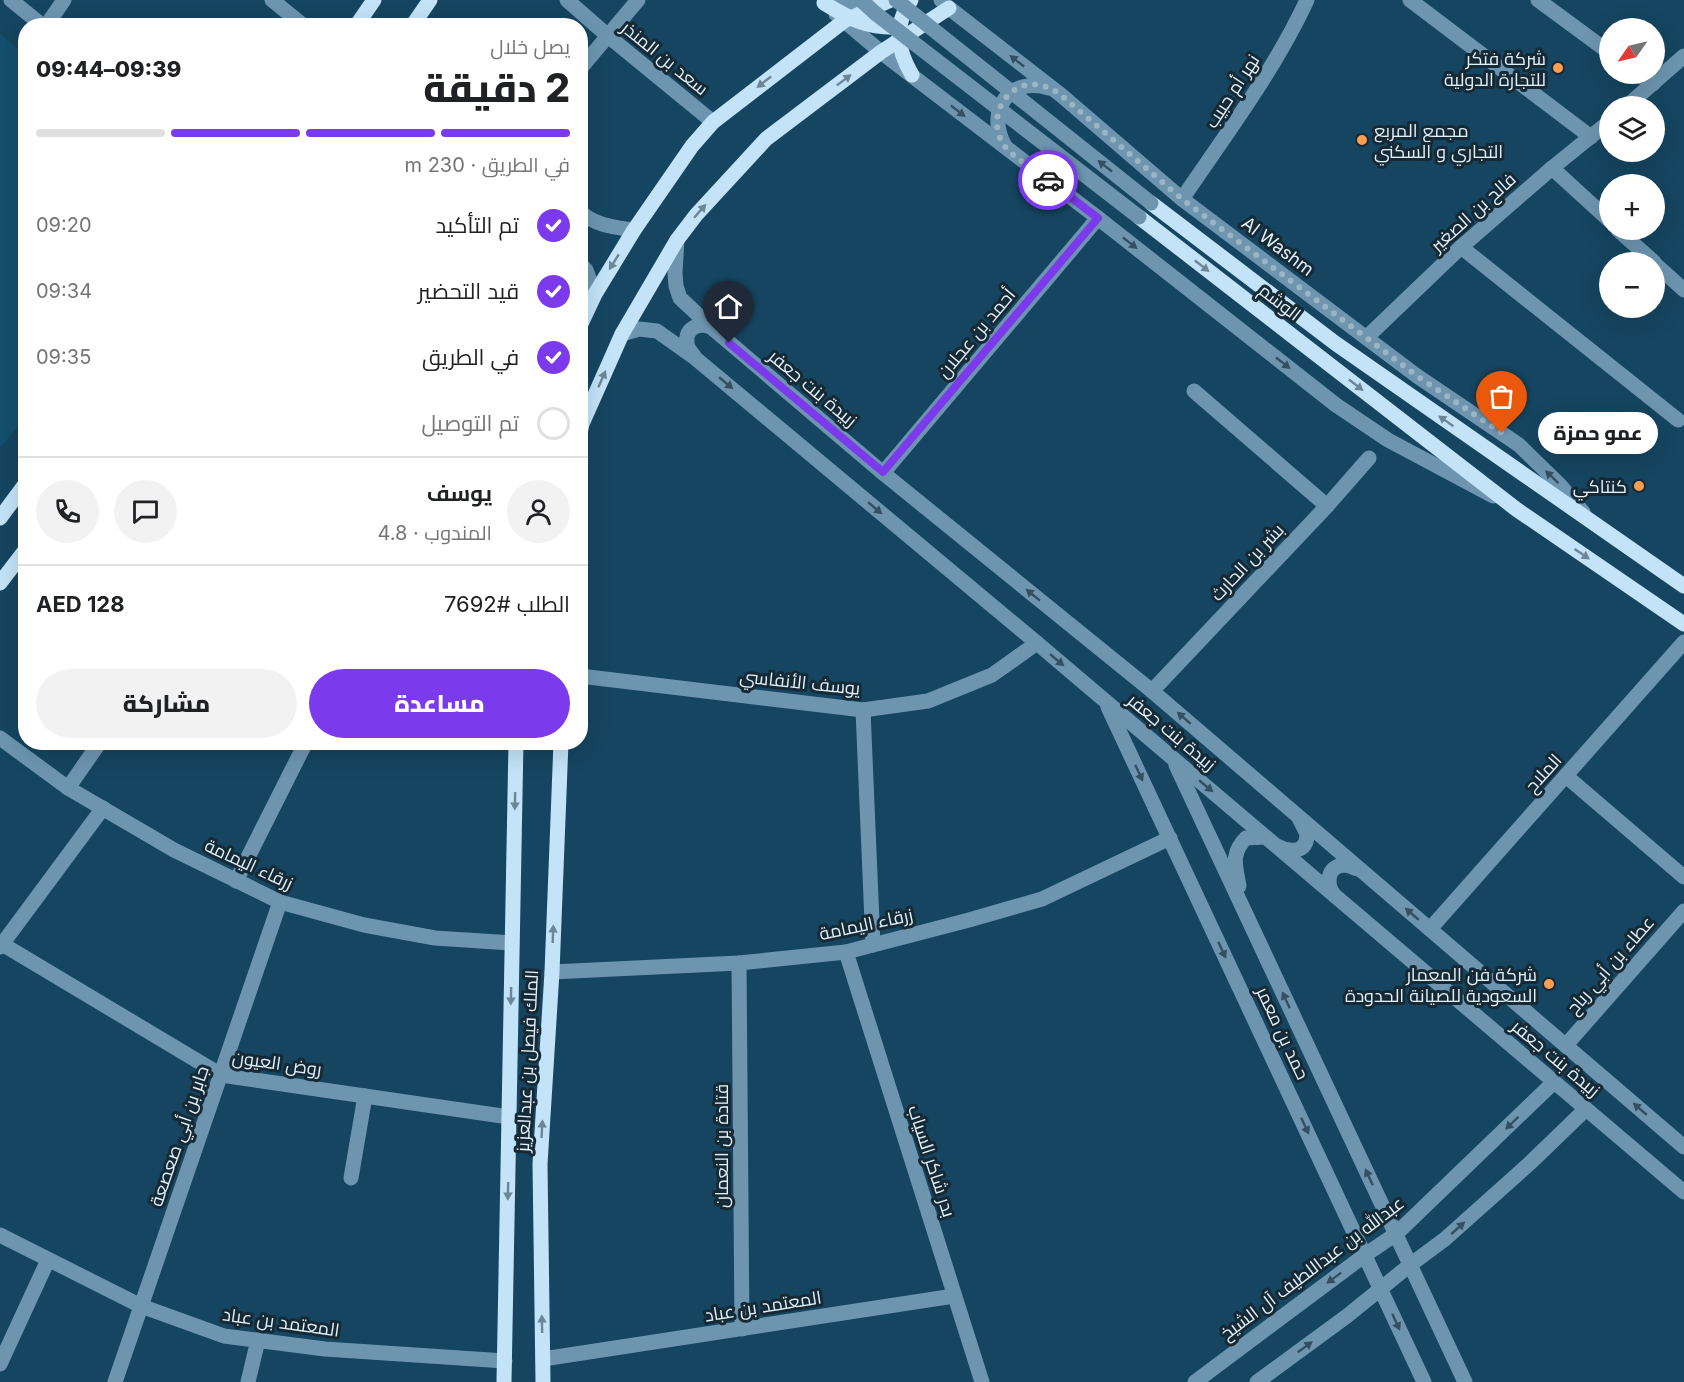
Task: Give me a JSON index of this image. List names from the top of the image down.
{
  "streets": {
    "main road": ["الوشم", "الملك فيصل بن عبدالعزيز"],
    "street": [
      "سعد بن المنذر",
      "نهر أم حبيب",
      "فالح بن الصغير",
      "Al Washm",
      "أحمد بن عجلان",
      "زبيدة بنت جعفر",
      "بشر بن الحارث",
      "يوسف الأنفاسي",
      "الملاح",
      "زرقاء اليمامة",
      "عطاء بن أبي رباح",
      "حمد بن معمر",
      "روض العيون",
      "جابر بن أبي صعصعة",
      "قتادة بن النعمان",
      "بدر شاكر السياب",
      "عبدالله بن عبداللطيف آل الشيخ",
      "المعتمد بن عباد"
    ]
  },
  "crossings": [
    ["نهر أم حبيب", "Al Washm"],
    ["فالح بن الصغير", "Al Washm"],
    ["Al Washm", "الوشم"],
    ["أحمد بن عجلان", "زبيدة بنت جعفر"],
    ["زبيدة بنت جعفر", "بشر بن الحارث"],
    ["زبيدة بنت جعفر", "يوسف الأنفاسي"],
    ["زبيدة بنت جعفر", "الملاح"],
    ["زبيدة بنت جعفر", "عطاء بن أبي رباح"],
    ["زبيدة بنت جعفر", "حمد بن معمر"],
    ["زبيدة بنت جعفر", "عبدالله بن عبداللطيف آل الشيخ"],
    ["زرقاء اليمامة", "حمد بن معمر"],
    ["زرقاء اليمامة", "الملك فيصل بن عبدالعزيز"],
    ["زرقاء اليمامة", "جابر بن أبي صعصعة"],
    ["زرقاء اليمامة", "قتادة بن النعمان"],
    ["زرقاء اليمامة", "بدر شاكر السياب"],
    ["حمد بن معمر", "عبدالله بن عبداللطيف آل الشيخ"],
    ["الملك فيصل بن عبدالعزيز", "روض العيون"],
    ["الملك فيصل بن عبدالعزيز", "المعتمد بن عباد"],
    ["روض العيون", "جابر بن أبي صعصعة"],
    ["جابر بن أبي صعصعة", "المعتمد بن عباد"],
    ["قتادة بن النعمان", "المعتمد بن عباد"],
    ["بدر شاكر السياب", "المعتمد بن عباد"]
  ],
  "places": [
    "شركة فتكر للتجارة الدولية",
    "مجمع المربع التجاري و السكني",
    "عمو حمزة",
    "كنتاكي",
    "شركة فن المعمار السعودية للصيانة الحدودة"
  ],
  "north": "bottom left",
  "page": {
    "map_buttons": ["+", "−"],
    "heading": ["2 دقيقة", "يصل خلال", "09:39–09:44"],
    "panel": [
      "يوسف",
      "المندوب · 4.8",
      "الطلب #7692",
      "AED 128"
    ],
    "bar": "في الطريق · 230 m",
    "list": [
      ["تم التأكيد", "09:20"],
      ["قيد التحضير", "09:34"],
      ["في الطريق", "09:35"],
      "تم التوصيل"
    ],
    "bubble": "عمو حمزة",
    "buttons": ["مساعدة", "مشاركة"]
  }
}
